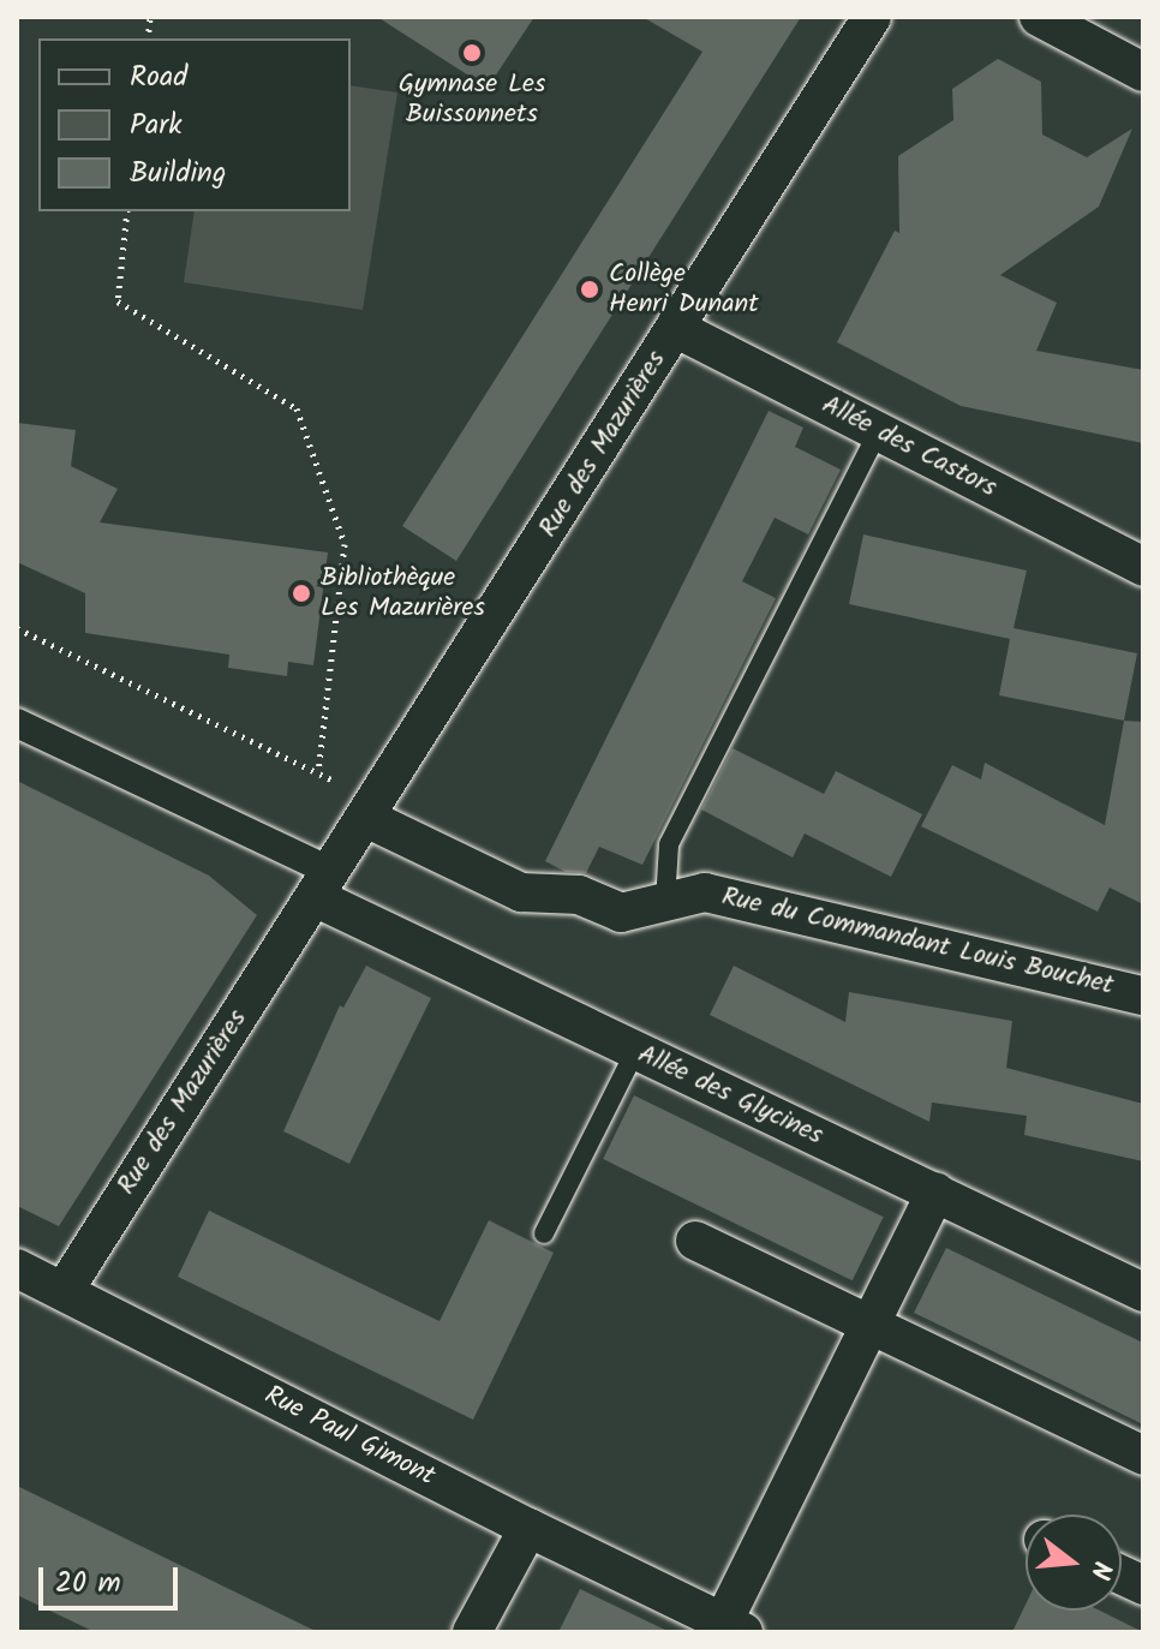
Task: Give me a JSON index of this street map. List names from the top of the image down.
{
  "streets": {
    "street": [
      "Rue des Mazurières",
      "Allée des Castors",
      "Rue du Commandant Louis Bouchet",
      "Allée des Glycines",
      "Rue Paul Gimont"
    ]
  },
  "crossings": [
    ["Rue des Mazurières", "Allée des Castors"],
    ["Rue des Mazurières", "Rue du Commandant Louis Bouchet"],
    ["Rue des Mazurières", "Allée des Glycines"],
    ["Rue des Mazurières", "Rue Paul Gimont"]
  ],
  "places": ["Gymnase Les Buissonnets", "Collège Henri Dunant", "Bibliothèque Les Mazurières"],
  "legend": ["Road", "Park", "Building"],
  "scale_bar": "20 m",
  "north": "right"
}
